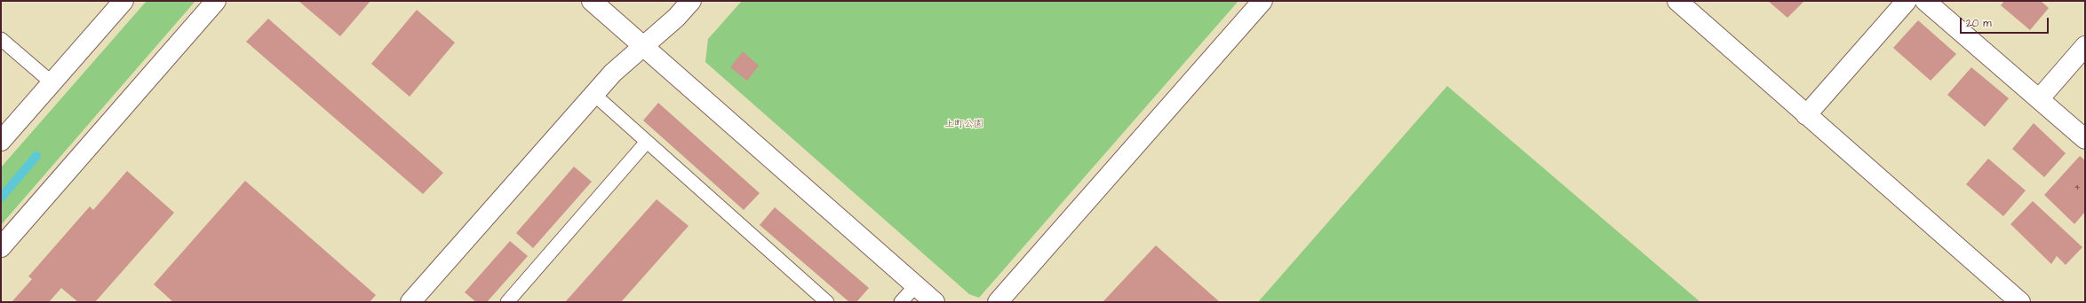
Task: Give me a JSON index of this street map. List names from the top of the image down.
{
  "parks": ["上町公園"],
  "house_numbers": ["4"],
  "scale_bar": "20 m"
}
